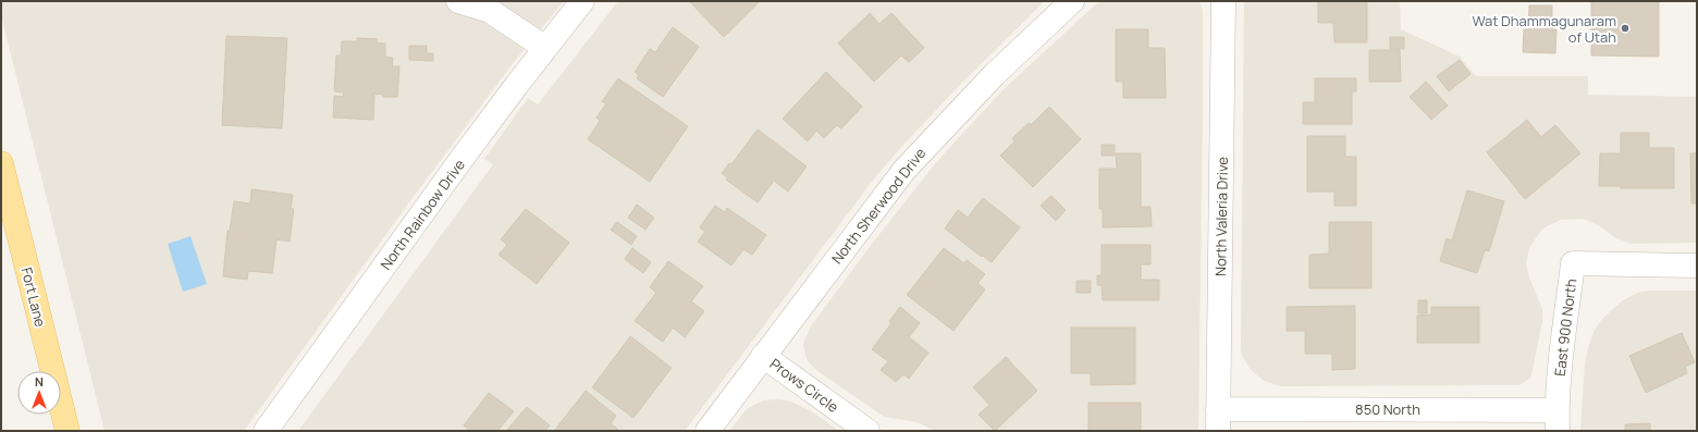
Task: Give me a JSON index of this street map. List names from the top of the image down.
{
  "streets": {
    "main road": ["Fort Lane"],
    "street": [
      "North Sherwood Drive",
      "North Rainbow Drive",
      "North Valeria Drive",
      "East 900 North",
      "Prows Circle",
      "850 North"
    ]
  },
  "crossings": [
    ["North Sherwood Drive", "Prows Circle"],
    ["North Valeria Drive", "850 North"],
    ["East 900 North", "850 North"]
  ],
  "places": ["Wat Dhammagunaram of Utah"],
  "north": "top"
}
